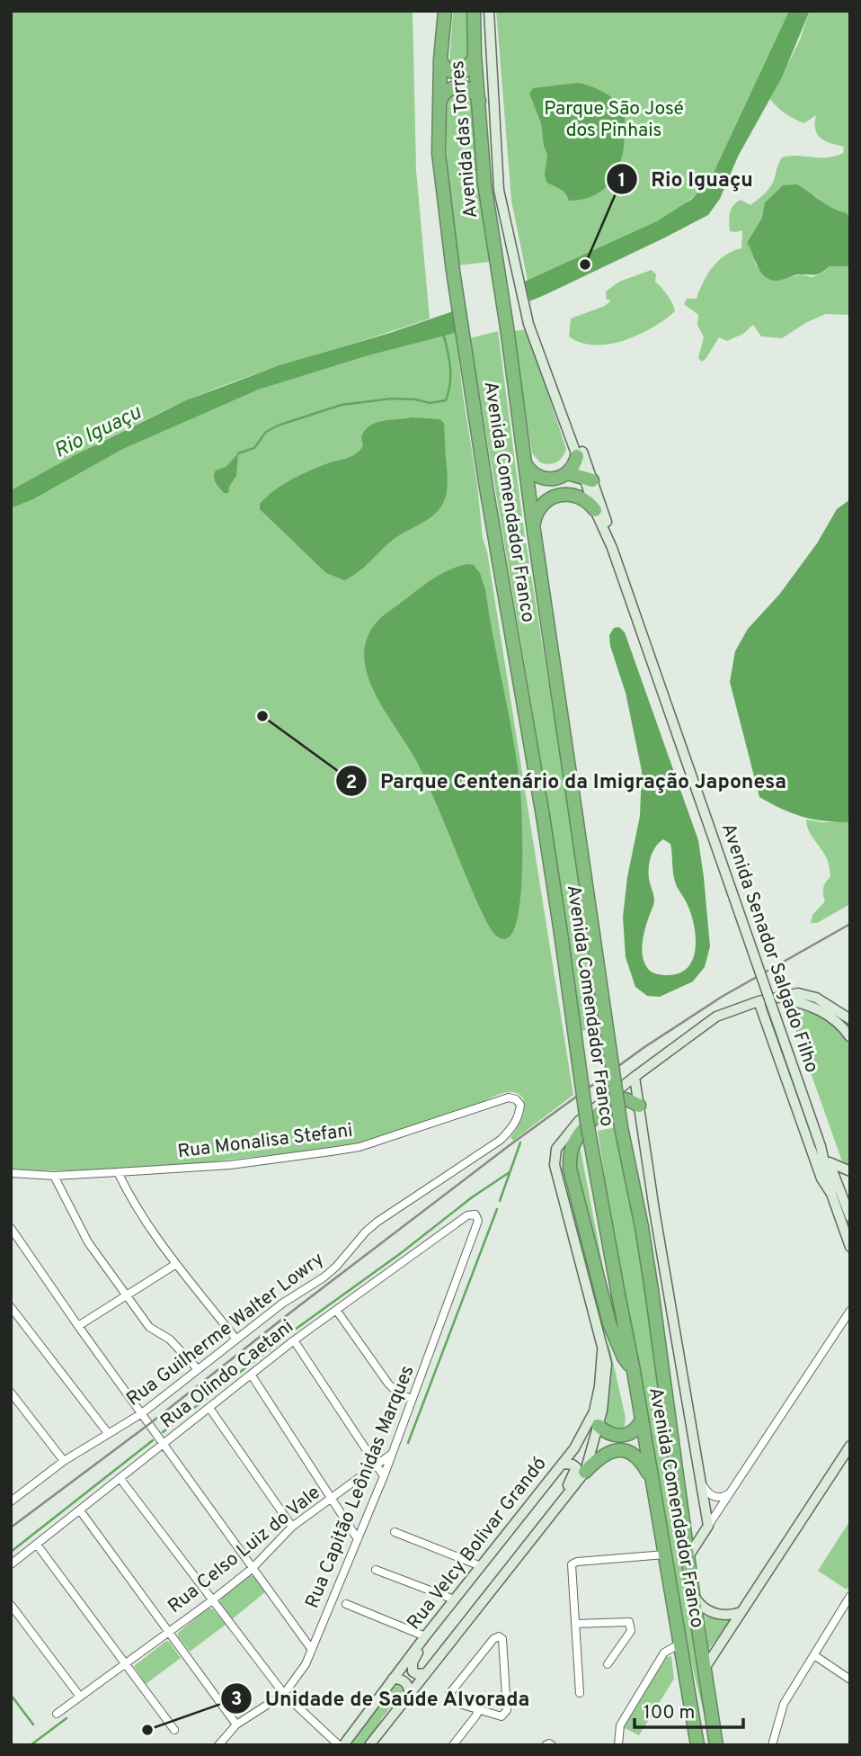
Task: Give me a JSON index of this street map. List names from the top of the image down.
{
  "streets": {
    "highway": ["Avenida das Torres", "Avenida Comendador Franco"],
    "main road": ["Avenida Senador Salgado Filho", "Rua Velcy Bolivar Grandó"],
    "street": [
      "Rua Monalisa Stefani",
      "Rua Guilherme Walter Lowry",
      "Rua Olindo Caetani",
      "Rua Capitão Leônidas Marques",
      "Rua Celso Luiz do Vale"
    ]
  },
  "crossings": [
    ["Avenida das Torres", "Avenida Comendador Franco"],
    ["Avenida Comendador Franco", "Rua Velcy Bolivar Grandó"],
    ["Rua Monalisa Stefani", "Rua Guilherme Walter Lowry"],
    ["Rua Olindo Caetani", "Rua Capitão Leônidas Marques"],
    ["Rua Capitão Leônidas Marques", "Rua Celso Luiz do Vale"]
  ],
  "water": ["Rio Iguaçu"],
  "parks": ["Parque São José dos Pinhais"],
  "places": ["Rio Iguaçu", "Parque Centenário da Imigração Japonesa", "Unidade de Saúde Alvorada"],
  "scale_bar": "100 m"
}
